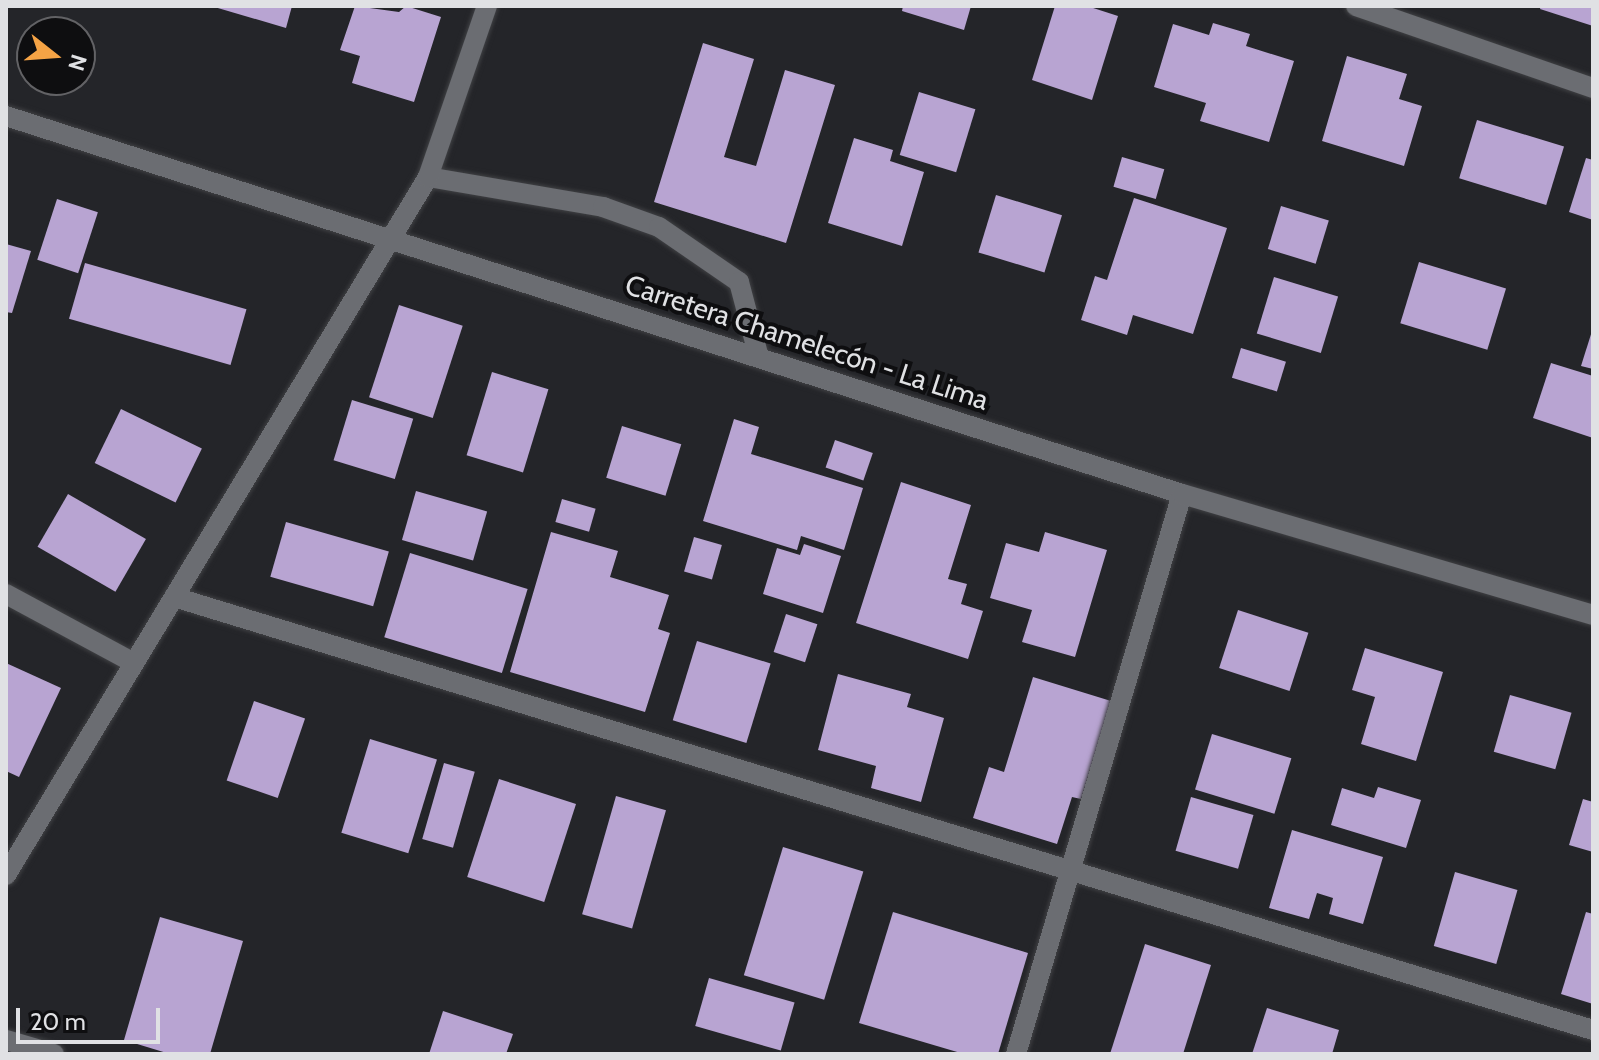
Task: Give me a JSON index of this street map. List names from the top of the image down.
{
  "streets": {
    "street": ["Carretera Chamelecón - La Lima"]
  },
  "scale_bar": "20 m",
  "north": "right"
}
